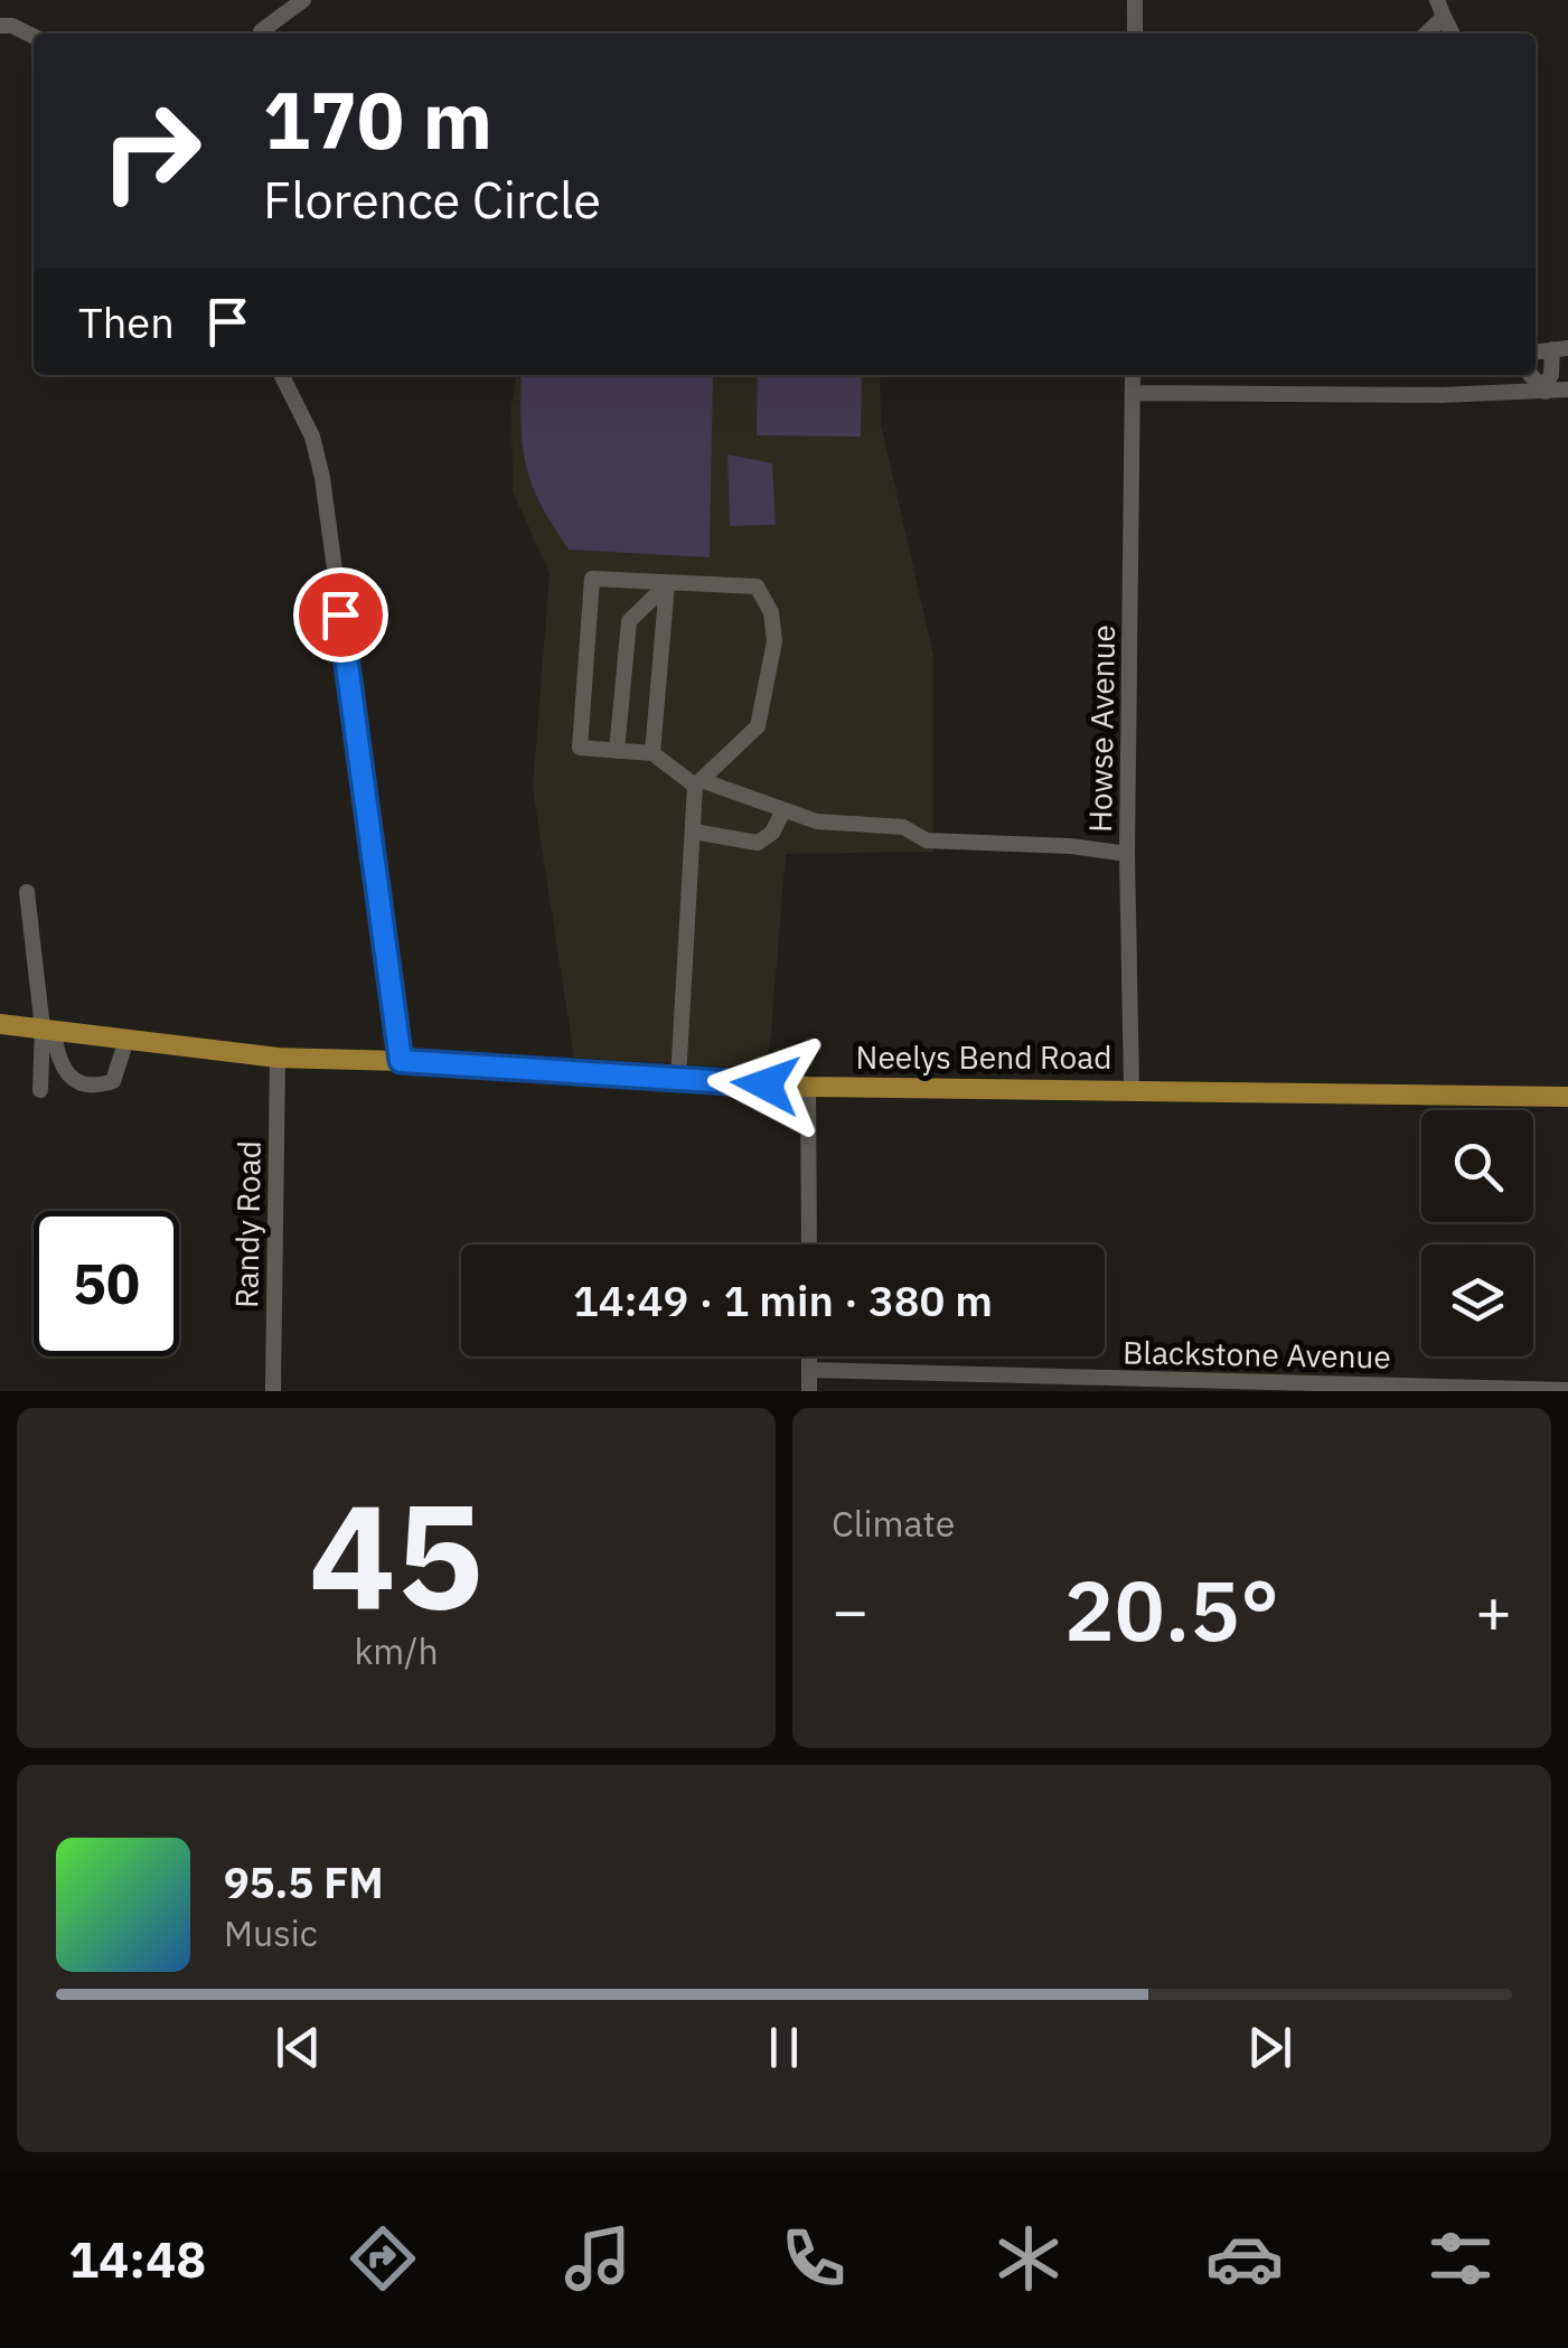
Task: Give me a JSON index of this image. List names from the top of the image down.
{
  "streets": {
    "main road": ["Neelys Bend Road"],
    "street": ["Howse Avenue", "Randy Road", "Blackstone Avenue"]
  },
  "crossings": [
    ["Howse Avenue", "Neelys Bend Road"],
    ["Neelys Bend Road", "Randy Road"]
  ],
  "page": {
    "turn": ["170 m", "Florence Circle"],
    "then": "Then",
    "limit": "50",
    "trip": "14:49 · 1 min · 380 m",
    "tile": [
      ["45", "km/h"],
      "Climate"
    ],
    "heat": ["−", "20.5°", "+"],
    "song": ["95.5 FM", "Music"],
    "tabs": "14:48"
  }
}
